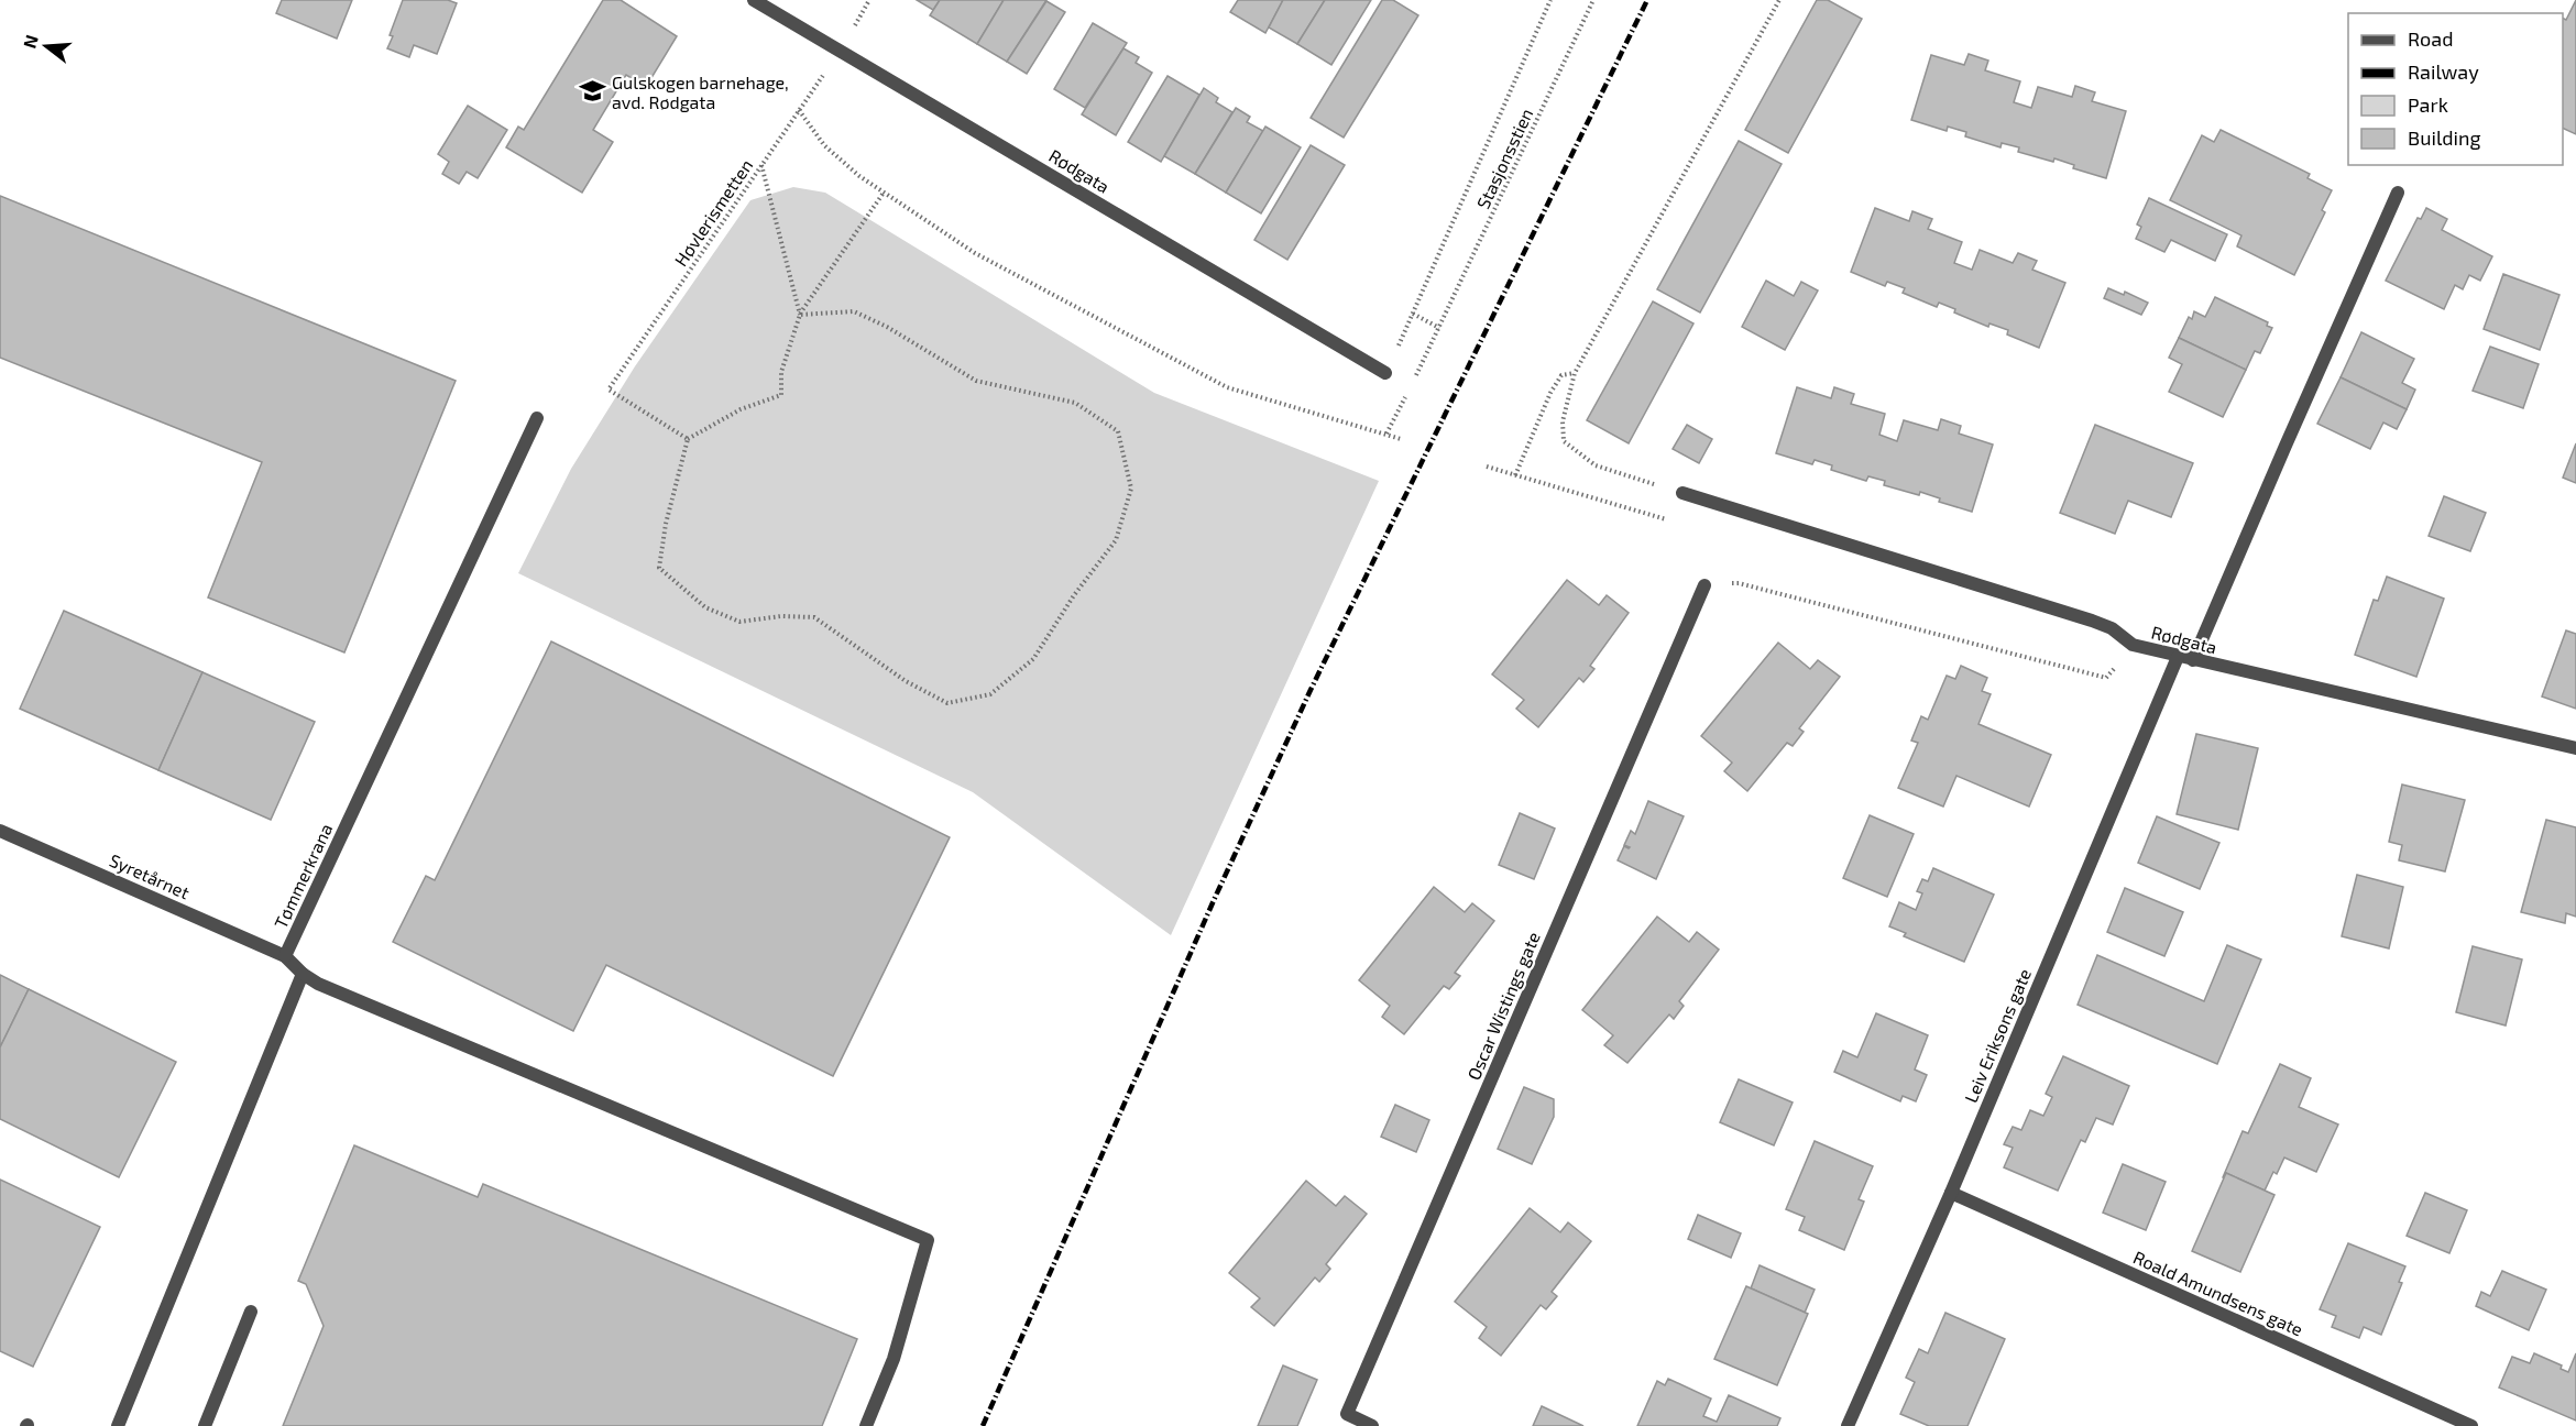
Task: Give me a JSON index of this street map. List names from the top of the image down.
{
  "streets": {
    "street": [
      "Rødgata",
      "Syretårnet",
      "Tømmerkrana",
      "Oscar Wistings gate",
      "Leiv Eriksons gate",
      "Roald Amundsens gate"
    ],
    "path": ["Stasjonsstien", "Høvlerismetten"]
  },
  "crossings": [
    ["Rødgata", "Høvlerismetten"],
    ["Rødgata", "Leiv Eriksons gate"],
    ["Syretårnet", "Tømmerkrana"],
    ["Leiv Eriksons gate", "Roald Amundsens gate"]
  ],
  "places": {
    "school or university": ["Gulskogen barnehage, avd. Rødgata"]
  },
  "legend": [
    "Road",
    "Railway",
    "Park",
    "Building"
  ],
  "north": "left"
}
